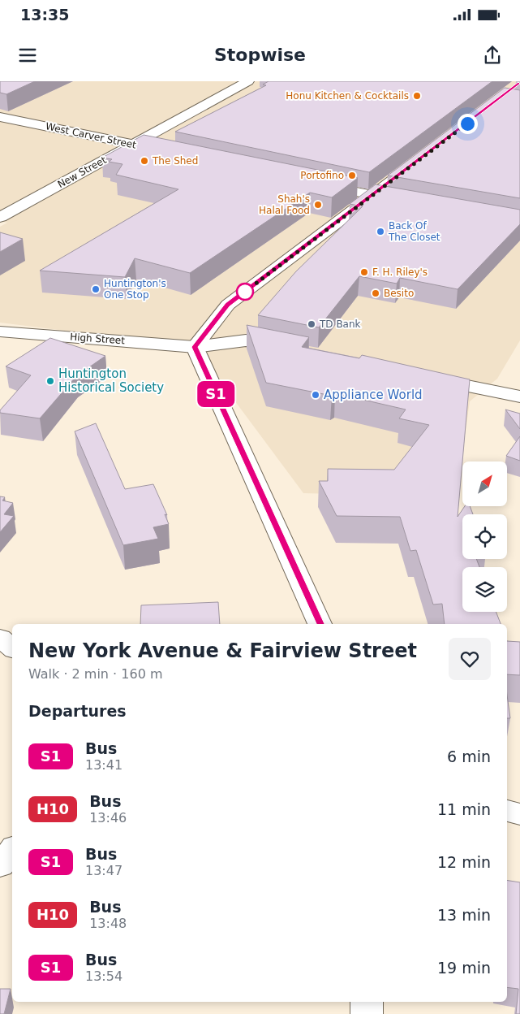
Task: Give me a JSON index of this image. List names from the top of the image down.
{
  "streets": {
    "street": ["West Carver Street", "New Street", "High Street"]
  },
  "crossings": [
    ["West Carver Street", "New Street"]
  ],
  "places": [
    "Honu Kitchen & Cocktails",
    "The Shed",
    "Portofino",
    "Shah's Halal Food",
    "Back Of The Closet",
    "F. H. Riley's",
    "Huntington's One Stop",
    "Besito",
    "TD Bank",
    "Huntington Historical Society",
    "Appliance World"
  ],
  "lines": ["bus line S1"],
  "north": "top right",
  "page": {
    "status": "13:35",
    "header": "Stopwise",
    "on_map": "S1",
    "heading": [
      ["New York Avenue & Fairview Street", "Walk · 2 min · 160 m"],
      "Departures"
    ],
    "list": [
      {
        "mark": "S1",
        "name": "Bus",
        "note": "13:41",
        "value": "6 min"
      },
      {
        "mark": "H10",
        "name": "Bus",
        "note": "13:46",
        "value": "11 min"
      },
      {
        "mark": "S1",
        "name": "Bus",
        "note": "13:47",
        "value": "12 min"
      },
      {
        "mark": "H10",
        "name": "Bus",
        "note": "13:48",
        "value": "13 min"
      },
      {
        "mark": "S1",
        "name": "Bus",
        "note": "13:54",
        "value": "19 min"
      }
    ]
  }
}
